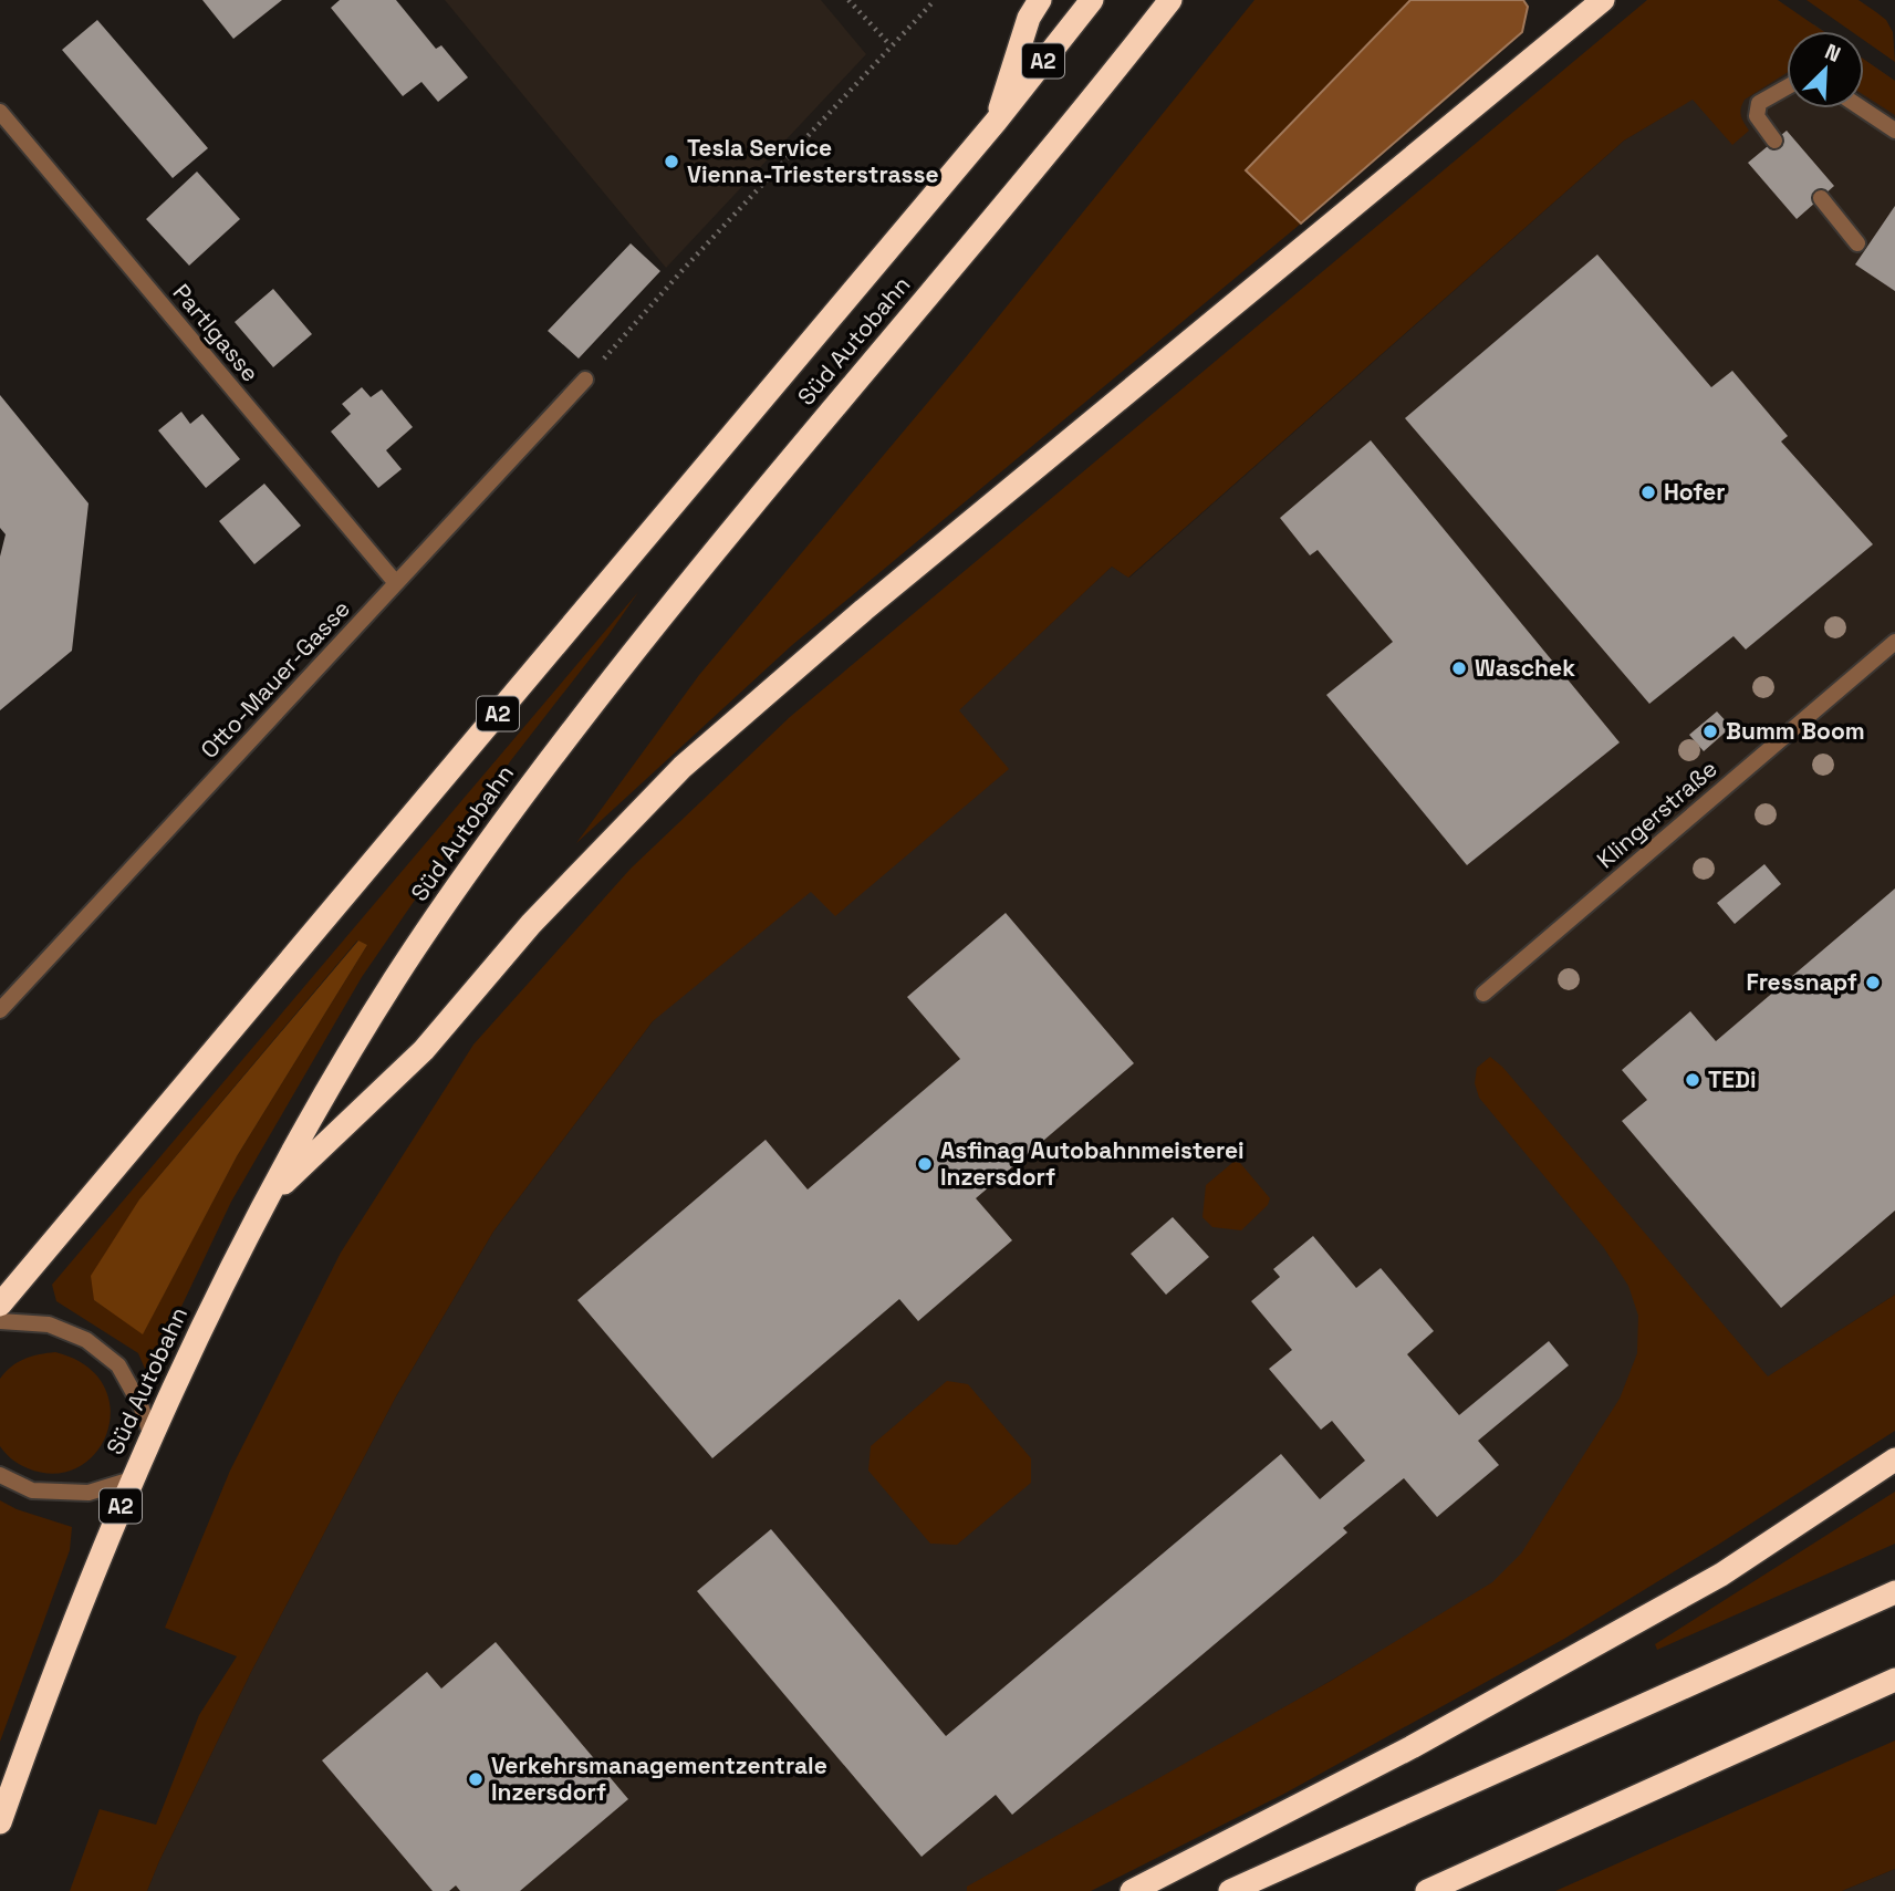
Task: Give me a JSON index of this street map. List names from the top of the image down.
{
  "streets": {
    "highway": ["A2", "Süd Autobahn"],
    "street": ["Partlgasse", "Otto-Mauer-Gasse", "Klingerstraße"]
  },
  "crossings": [
    ["Partlgasse", "Otto-Mauer-Gasse"]
  ],
  "places": [
    "Tesla Service Vienna-Triesterstrasse",
    "Hofer",
    "Waschek",
    "Bumm Boom",
    "Fressnapf",
    "TEDi",
    "Asfinag Autobahnmeisterei Inzersdorf",
    "Verkehrsmanagementzentrale Inzersdorf"
  ],
  "north": "top right"
}
